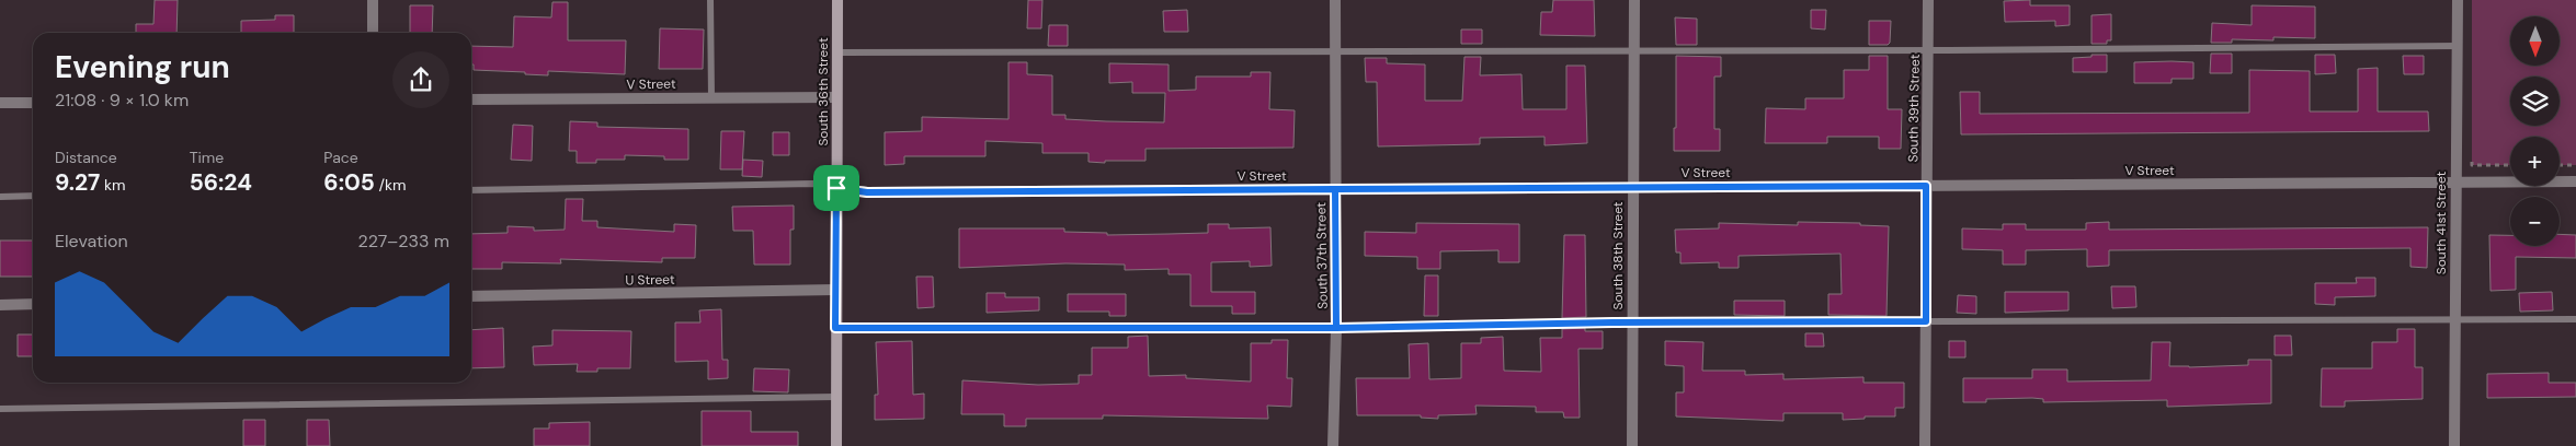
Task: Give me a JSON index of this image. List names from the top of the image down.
{
  "streets": {
    "main road": ["South 36th Street"],
    "street": [
      "V Street",
      "South 39th Street",
      "South 41st Street",
      "South 37th Street",
      "South 38th Street",
      "U Street"
    ]
  },
  "crossings": [
    ["V Street", "South 36th Street"],
    ["V Street", "South 39th Street"],
    ["V Street", "South 41st Street"],
    ["V Street", "South 37th Street"],
    ["V Street", "South 38th Street"],
    ["South 36th Street", "U Street"]
  ],
  "north": "bottom",
  "page": {
    "map_buttons": ["+", "−"],
    "heading": ["Evening run", "21:08 · 9 × 1.0 km"],
    "stats": [
      ["Distance", "9.27 km"],
      ["Time", "56:24"],
      ["Pace", "6:05 /km"]
    ],
    "chart": ["Elevation", "227–233 m"]
  }
}
